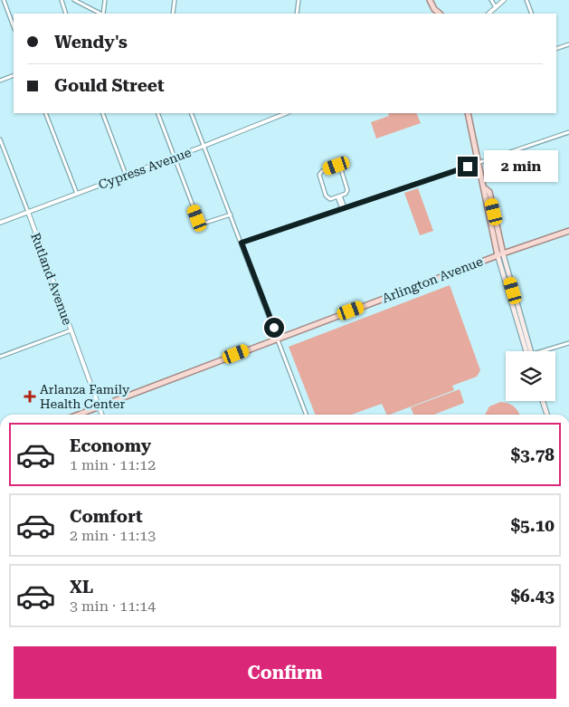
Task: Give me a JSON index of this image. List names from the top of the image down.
{
  "streets": {
    "main road": ["Arlington Avenue"],
    "street": ["Cypress Avenue", "Rutland Avenue"]
  },
  "crossings": [
    ["Cypress Avenue", "Rutland Avenue"],
    ["Rutland Avenue", "Arlington Avenue"]
  ],
  "places": {
    "health": ["Arlanza Family Health Center"]
  },
  "page": {
    "banner": ["Wendy's", "Gould Street"],
    "bubble": "2 min",
    "list": [
      {
        "name": "Economy",
        "note": "1 min · 11:12",
        "value": "$3.78"
      },
      {
        "name": "Comfort",
        "note": "2 min · 11:13",
        "value": "$5.10"
      },
      {
        "name": "XL",
        "note": "3 min · 11:14",
        "value": "$6.43"
      }
    ],
    "buttons": "Confirm"
  }
}
